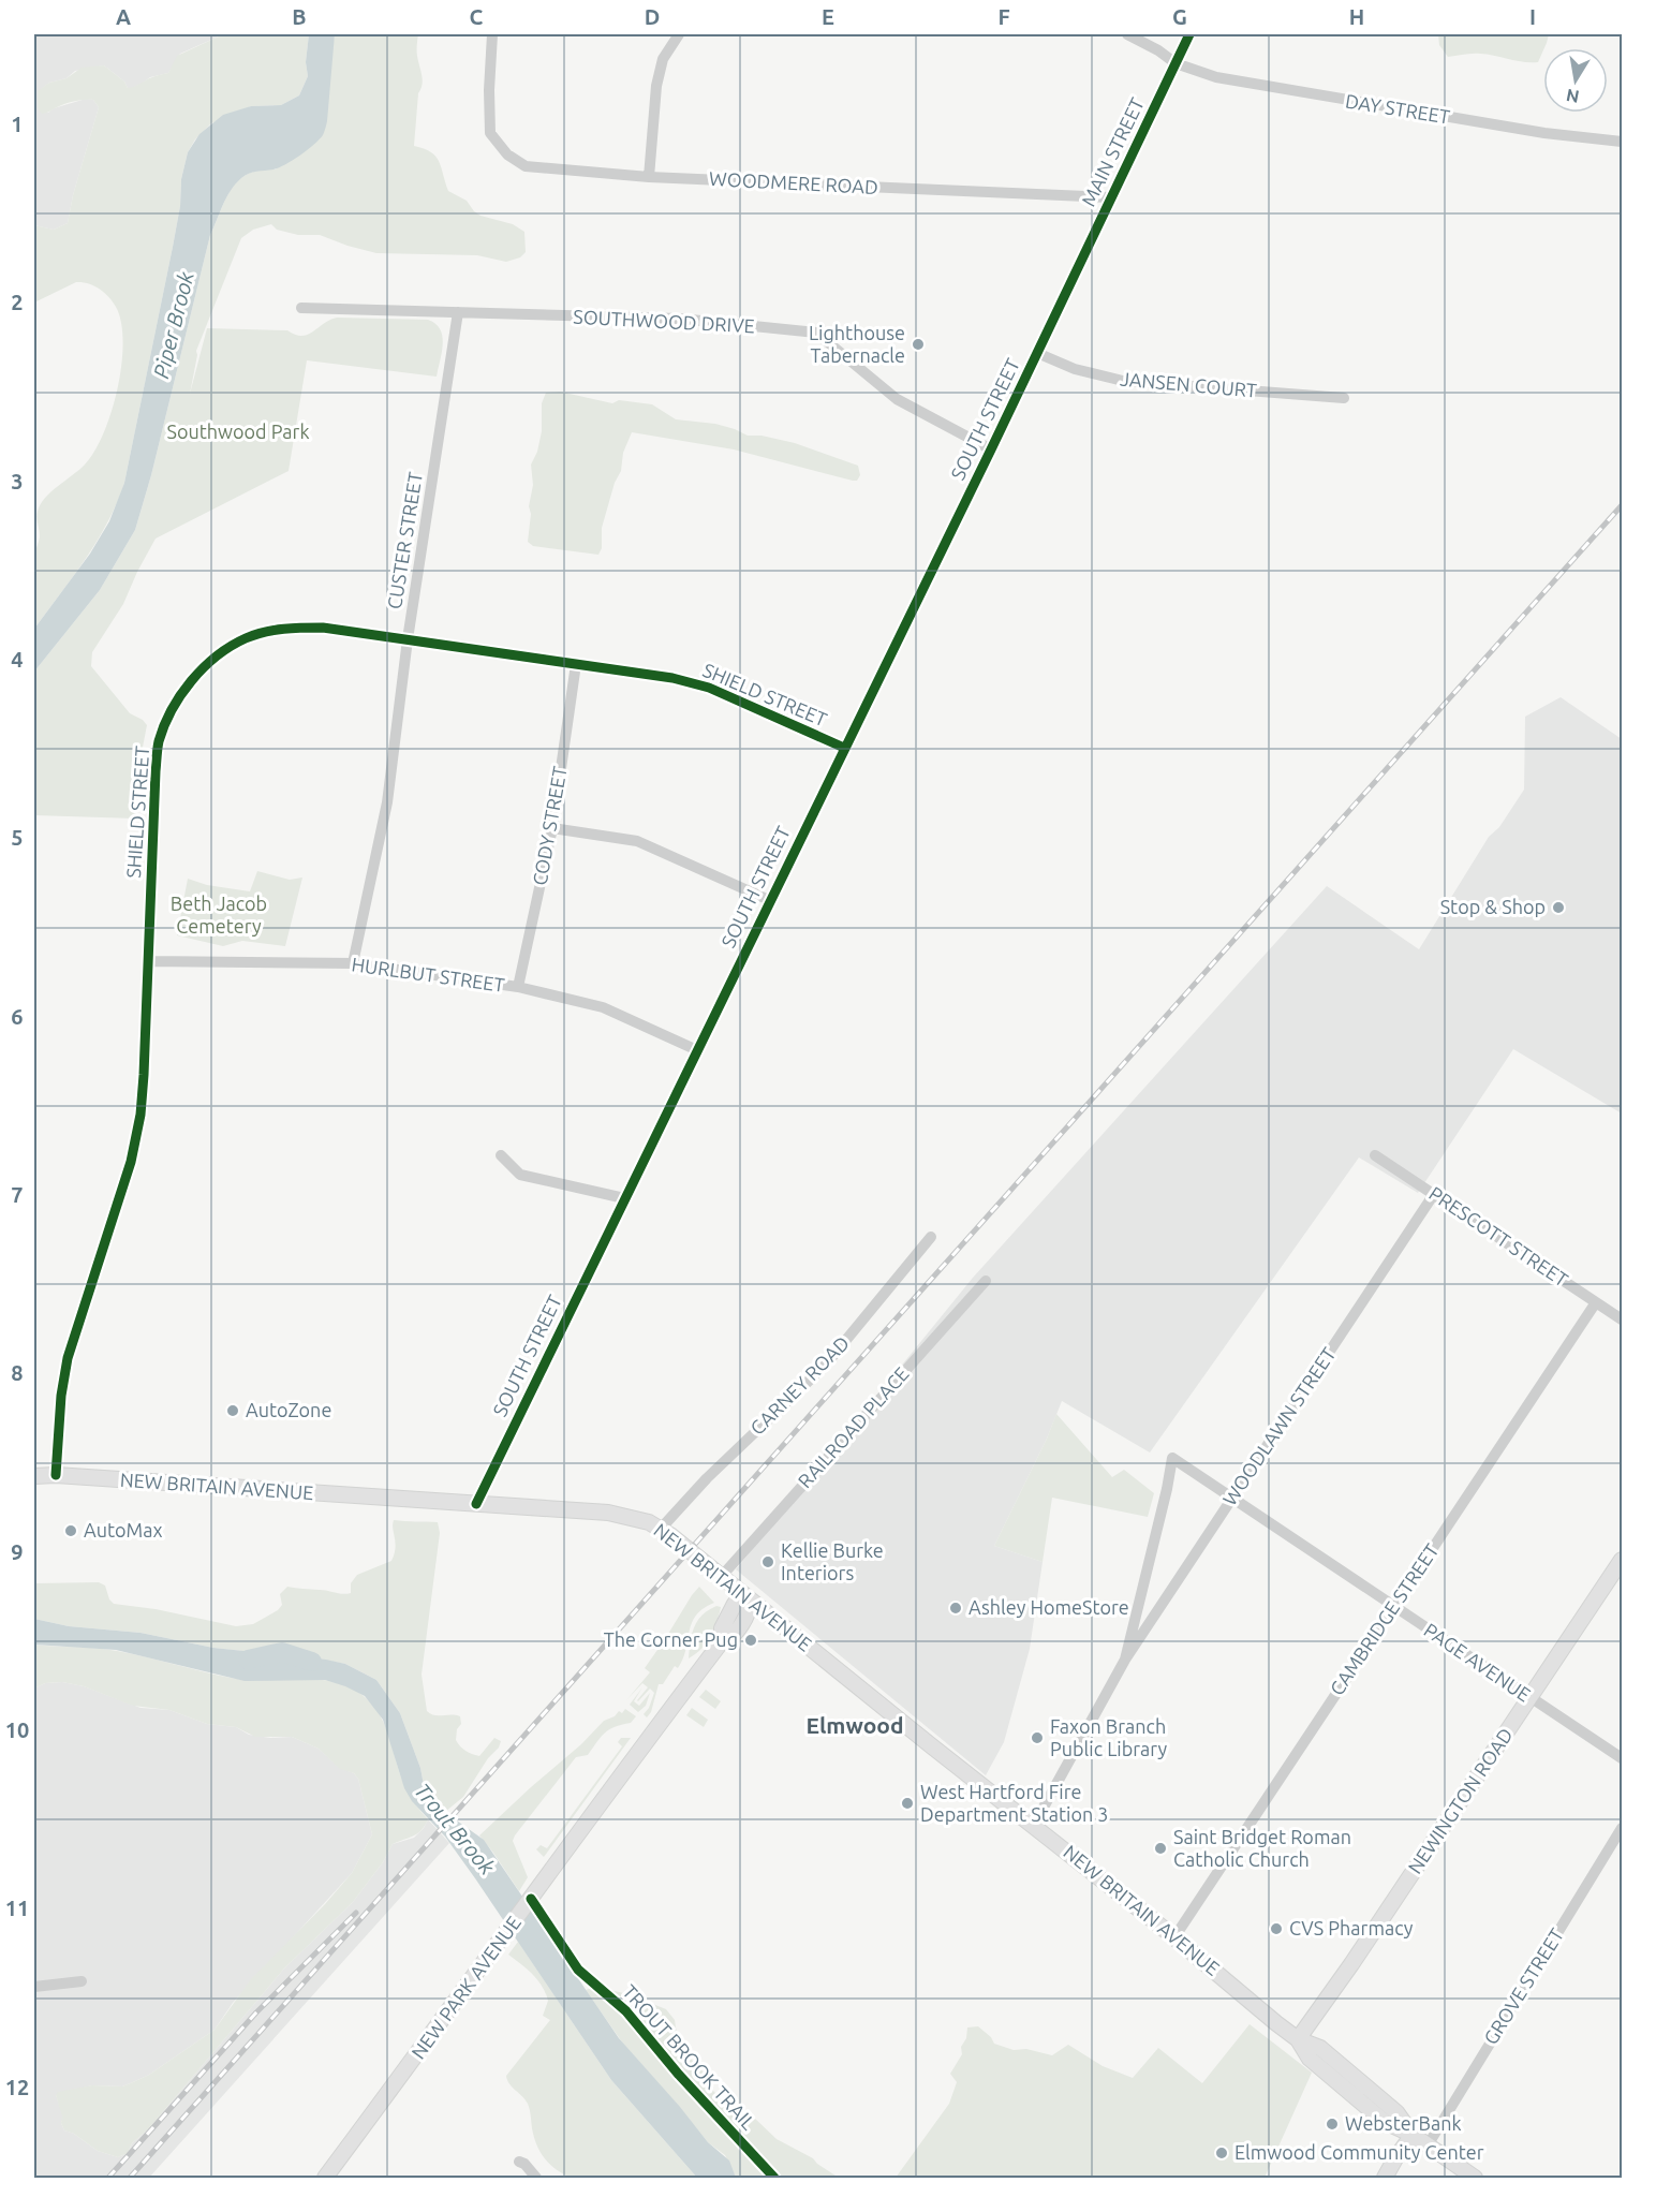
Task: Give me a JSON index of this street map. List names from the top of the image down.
{
  "streets": {
    "main road": ["NEW BRITAIN AVENUE", "NEWINGTON ROAD", "NEW PARK AVENUE"],
    "street": [
      "DAY STREET",
      "MAIN STREET",
      "WOODMERE ROAD",
      "SOUTHWOOD DRIVE",
      "JANSEN COURT",
      "SOUTH STREET",
      "CUSTER STREET",
      "SHIELD STREET",
      "CODY STREET",
      "HURLBUT STREET",
      "PRESCOTT STREET",
      "CARNEY ROAD",
      "WOODLAWN STREET",
      "RAILROAD PLACE",
      "CAMBRIDGE STREET",
      "PAGE AVENUE",
      "GROVE STREET"
    ],
    "cycle path": ["TROUT BROOK TRAIL"]
  },
  "crossings": [
    ["DAY STREET", "MAIN STREET"],
    ["MAIN STREET", "WOODMERE ROAD"],
    ["MAIN STREET", "SOUTH STREET"],
    ["SOUTHWOOD DRIVE", "SOUTH STREET"],
    ["SOUTHWOOD DRIVE", "CUSTER STREET"],
    ["JANSEN COURT", "SOUTH STREET"],
    ["SOUTH STREET", "SHIELD STREET"],
    ["SOUTH STREET", "HURLBUT STREET"],
    ["SOUTH STREET", "NEW BRITAIN AVENUE"],
    ["CUSTER STREET", "SHIELD STREET"],
    ["CUSTER STREET", "HURLBUT STREET"],
    ["SHIELD STREET", "CODY STREET"],
    ["SHIELD STREET", "HURLBUT STREET"],
    ["SHIELD STREET", "NEW BRITAIN AVENUE"],
    ["CODY STREET", "HURLBUT STREET"],
    ["PRESCOTT STREET", "WOODLAWN STREET"],
    ["PRESCOTT STREET", "CAMBRIDGE STREET"],
    ["CARNEY ROAD", "NEW BRITAIN AVENUE"],
    ["WOODLAWN STREET", "NEW BRITAIN AVENUE"],
    ["WOODLAWN STREET", "PAGE AVENUE"],
    ["RAILROAD PLACE", "NEW BRITAIN AVENUE"],
    ["NEW BRITAIN AVENUE", "CAMBRIDGE STREET"],
    ["NEW BRITAIN AVENUE", "NEWINGTON ROAD"],
    ["NEW BRITAIN AVENUE", "GROVE STREET"],
    ["NEW BRITAIN AVENUE", "NEW PARK AVENUE"],
    ["CAMBRIDGE STREET", "PAGE AVENUE"],
    ["PAGE AVENUE", "NEWINGTON ROAD"]
  ],
  "districts": ["Elmwood"],
  "water": ["Piper Brook", "Trout Brook"],
  "parks": ["Southwood Park", "Beth Jacob Cemetery"],
  "places": [
    "Lighthouse Tabernacle",
    "Stop & Shop",
    "AutoZone",
    "AutoMax",
    "Kellie Burke Interiors",
    "Ashley HomeStore",
    "The Corner Pug",
    "Faxon Branch Public Library",
    "West Hartford Fire Department Station 3",
    "Saint Bridget Roman Catholic Church",
    "CVS Pharmacy",
    "WebsterBank",
    "Elmwood Community Center"
  ],
  "north": "bottom",
  "grid": {
    "columns": [
      "A",
      "B",
      "C",
      "D",
      "E",
      "F",
      "G",
      "H",
      "I"
    ],
    "rows": [
      "1",
      "2",
      "3",
      "4",
      "5",
      "6",
      "7",
      "8",
      "9",
      "10",
      "11",
      "12"
    ]
  }
}
